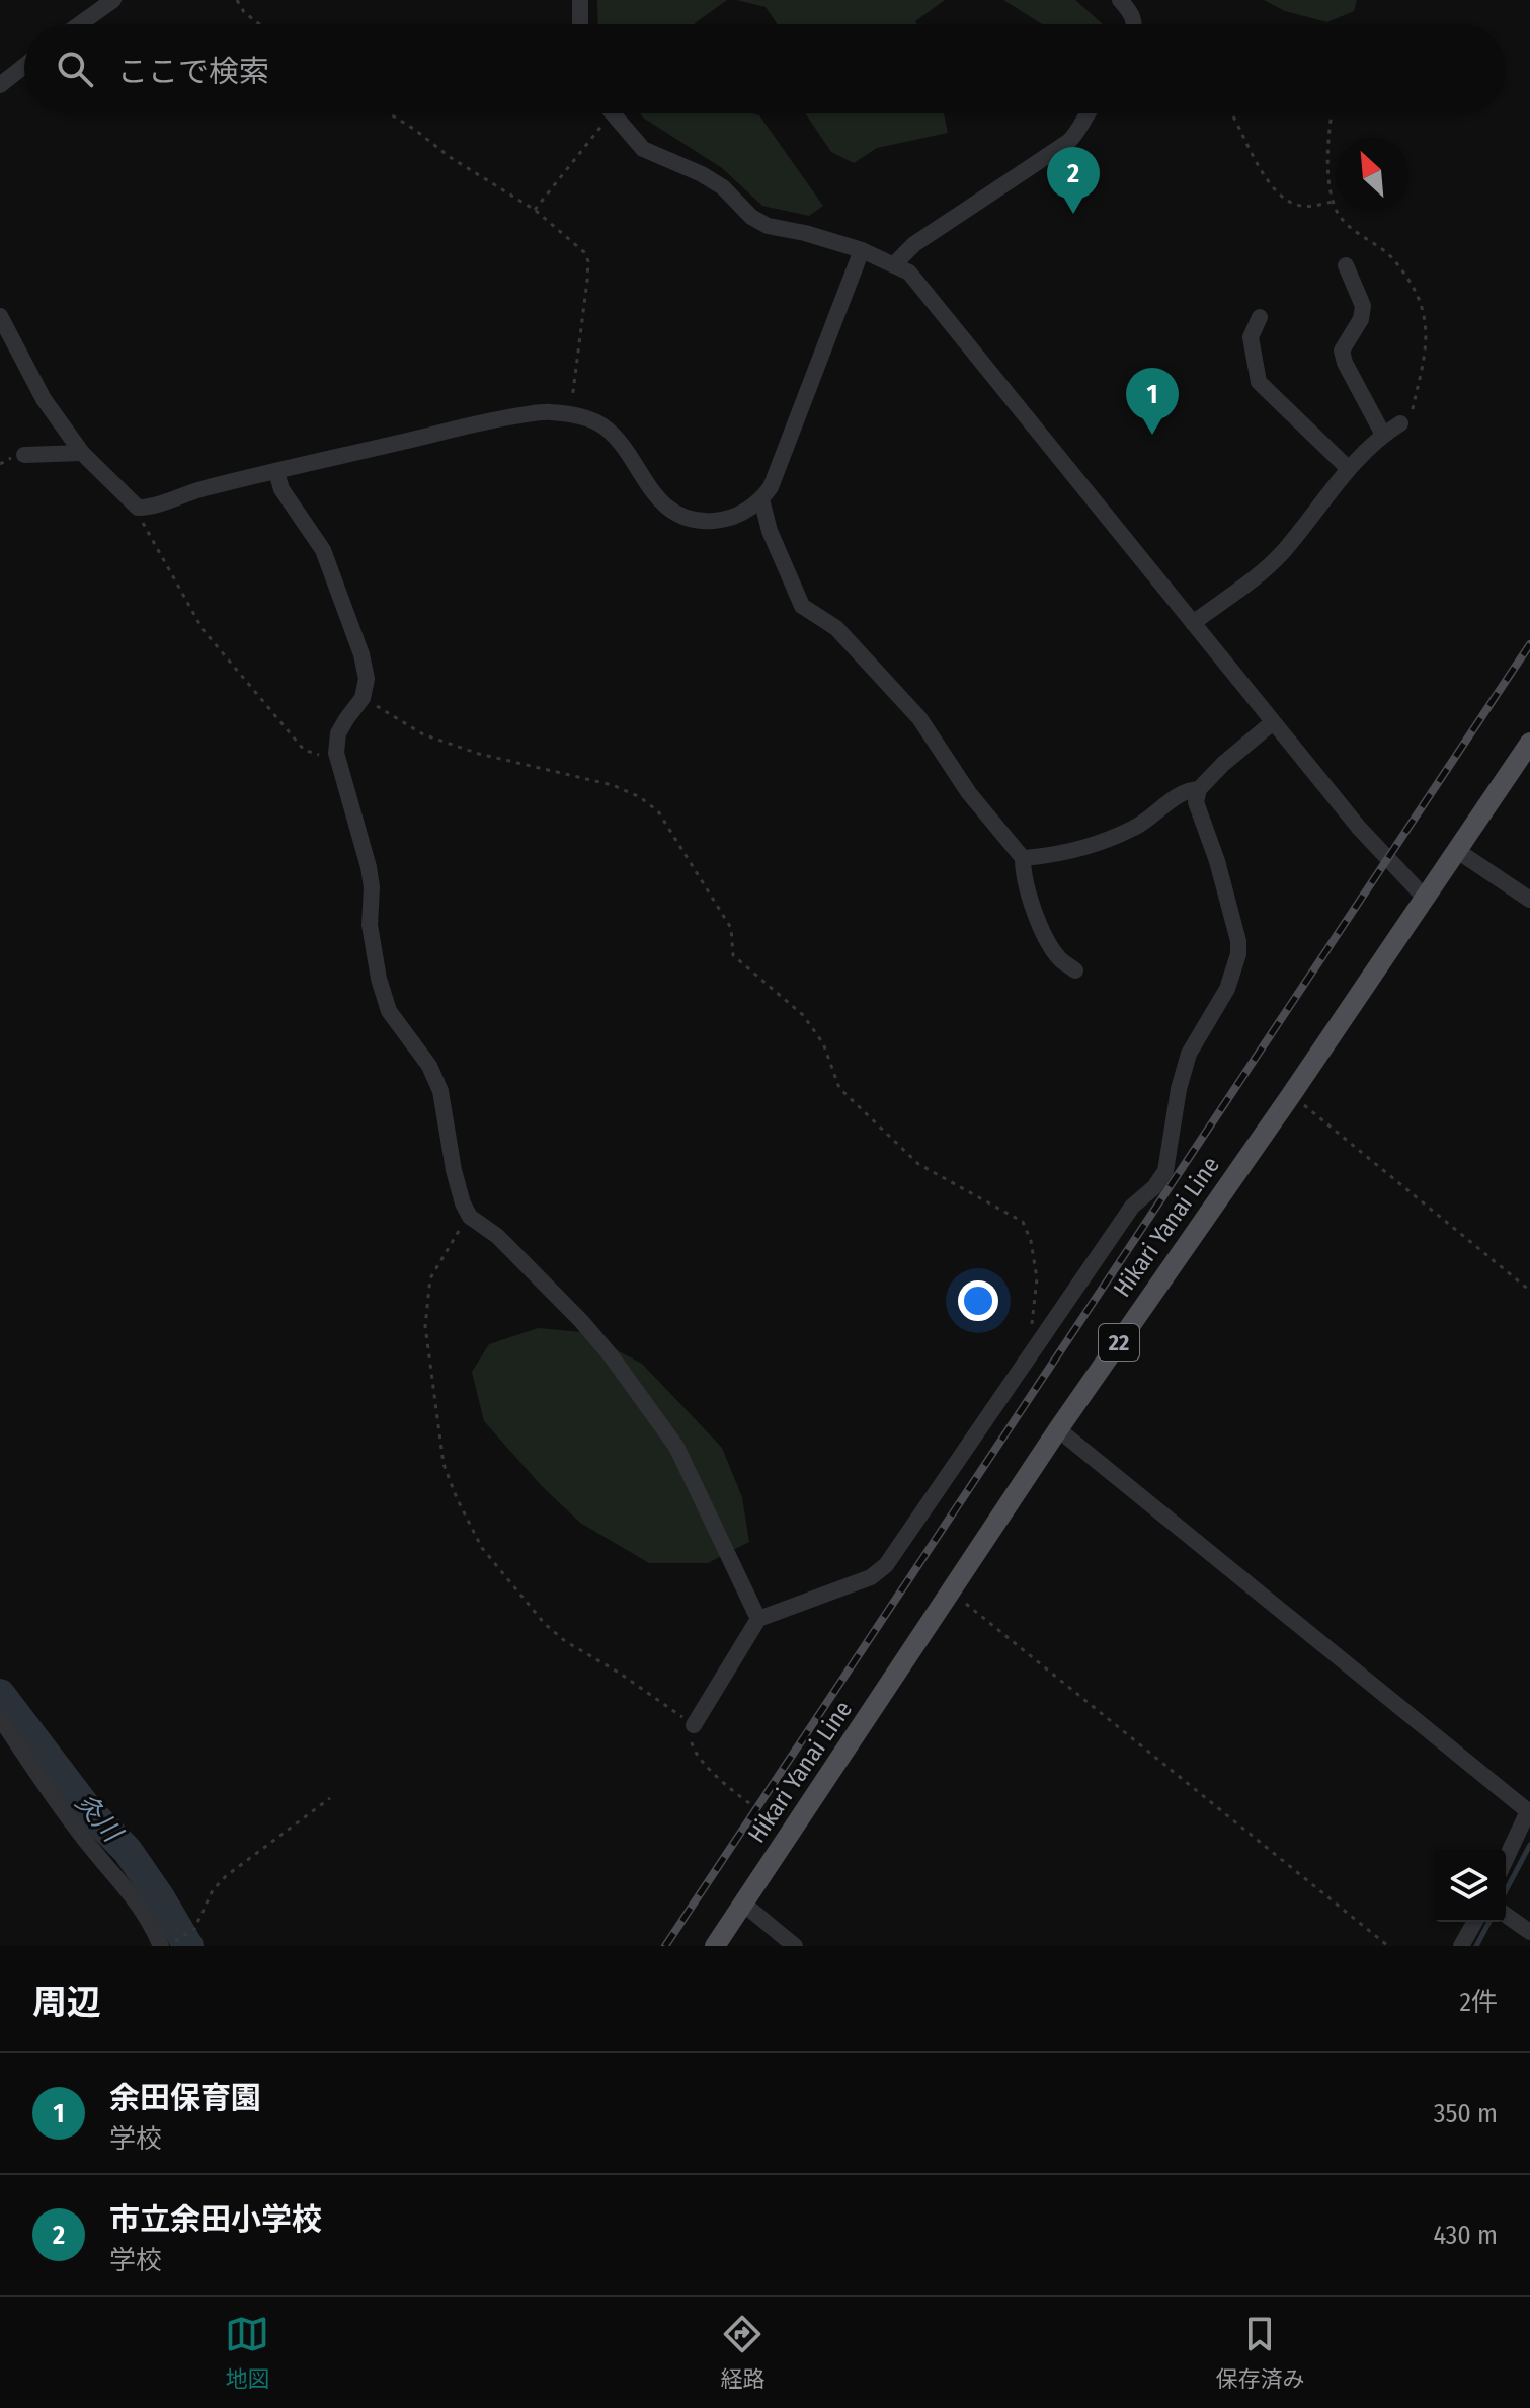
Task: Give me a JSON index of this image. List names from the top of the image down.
{
  "streets": {
    "main road": ["Hikari Yanai Line", "22"]
  },
  "water": ["灸川"],
  "north": "top left",
  "page": {
    "search": "ここで検索",
    "pins": ["2", "1"],
    "heading": ["周辺", "2件"],
    "list": [
      {
        "mark": "1",
        "name": "余田保育園",
        "note": "学校",
        "value": "350 m"
      },
      {
        "mark": "2",
        "name": "市立余田小学校",
        "note": "学校",
        "value": "430 m"
      }
    ],
    "nav": ["地図", "経路", "保存済み"]
  }
}
